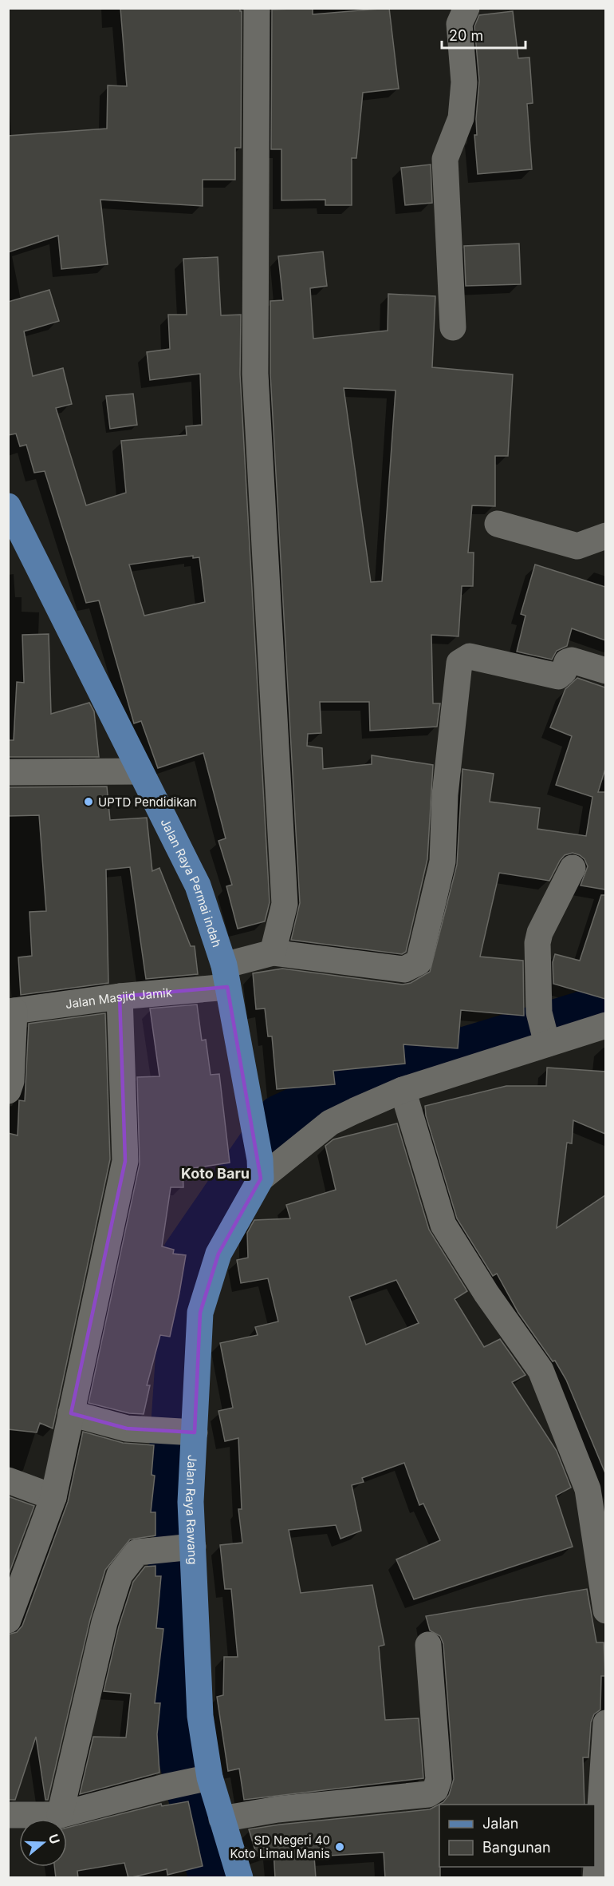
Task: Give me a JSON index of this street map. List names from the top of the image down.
{
  "streets": {
    "main road": ["Jalan Raya Permai indah", "Jalan Raya Rawang"],
    "street": ["Jalan Masjid Jamik"]
  },
  "crossings": [
    ["Jalan Raya Permai indah", "Jalan Masjid Jamik"],
    ["Jalan Raya Permai indah", "Jalan Raya Rawang"]
  ],
  "districts": ["Koto Baru"],
  "places": ["UPTD Pendidikan", "SD Negeri 40 Koto Limau Manis"],
  "legend": ["Jalan", "Bangunan"],
  "scale_bar": "20 m",
  "north": "right"
}
